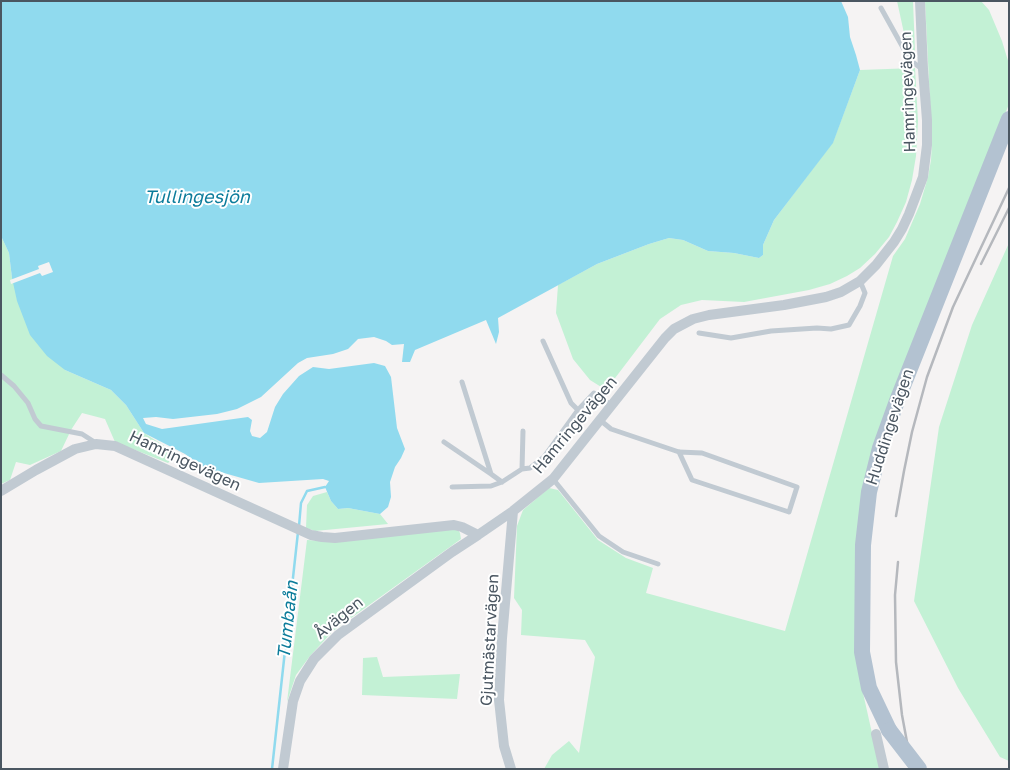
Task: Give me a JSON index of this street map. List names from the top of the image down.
{
  "streets": {
    "main road": ["Huddingevägen"],
    "street": ["Hamringevägen", "Åvägen", "Gjutmästarvägen"]
  },
  "crossings": [
    ["Hamringevägen", "Åvägen"],
    ["Hamringevägen", "Gjutmästarvägen"]
  ],
  "water": ["Tullingesjön", "Tumbaån"]
}
